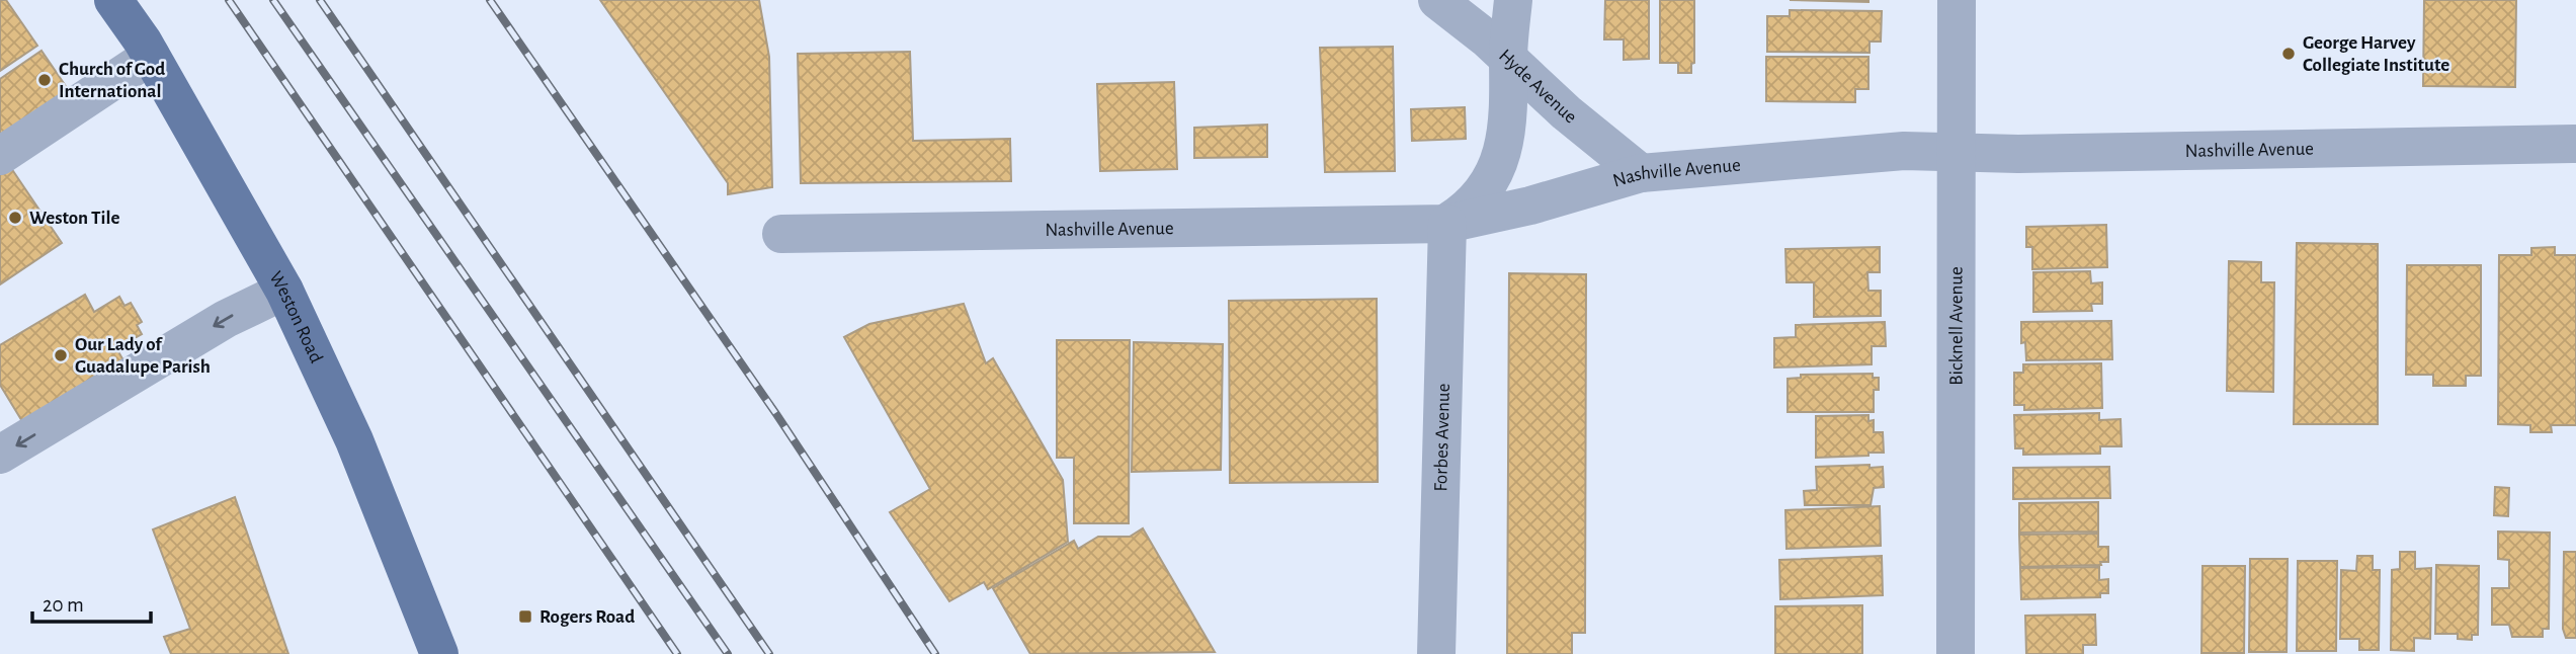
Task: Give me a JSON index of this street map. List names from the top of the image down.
{
  "streets": {
    "main road": ["Weston Road"],
    "street": [
      "Hyde Avenue",
      "Nashville Avenue",
      "Bicknell Avenue",
      "Forbes Avenue"
    ]
  },
  "crossings": [
    ["Hyde Avenue", "Nashville Avenue"],
    ["Nashville Avenue", "Bicknell Avenue"],
    ["Nashville Avenue", "Forbes Avenue"]
  ],
  "places": {
    "other": [
      "George Harvey Collegiate Institute",
      "Church of God International",
      "Weston Tile",
      "Our Lady of Guadalupe Parish"
    ],
    "transit": ["Rogers Road"]
  },
  "scale_bar": "20 m"
}
